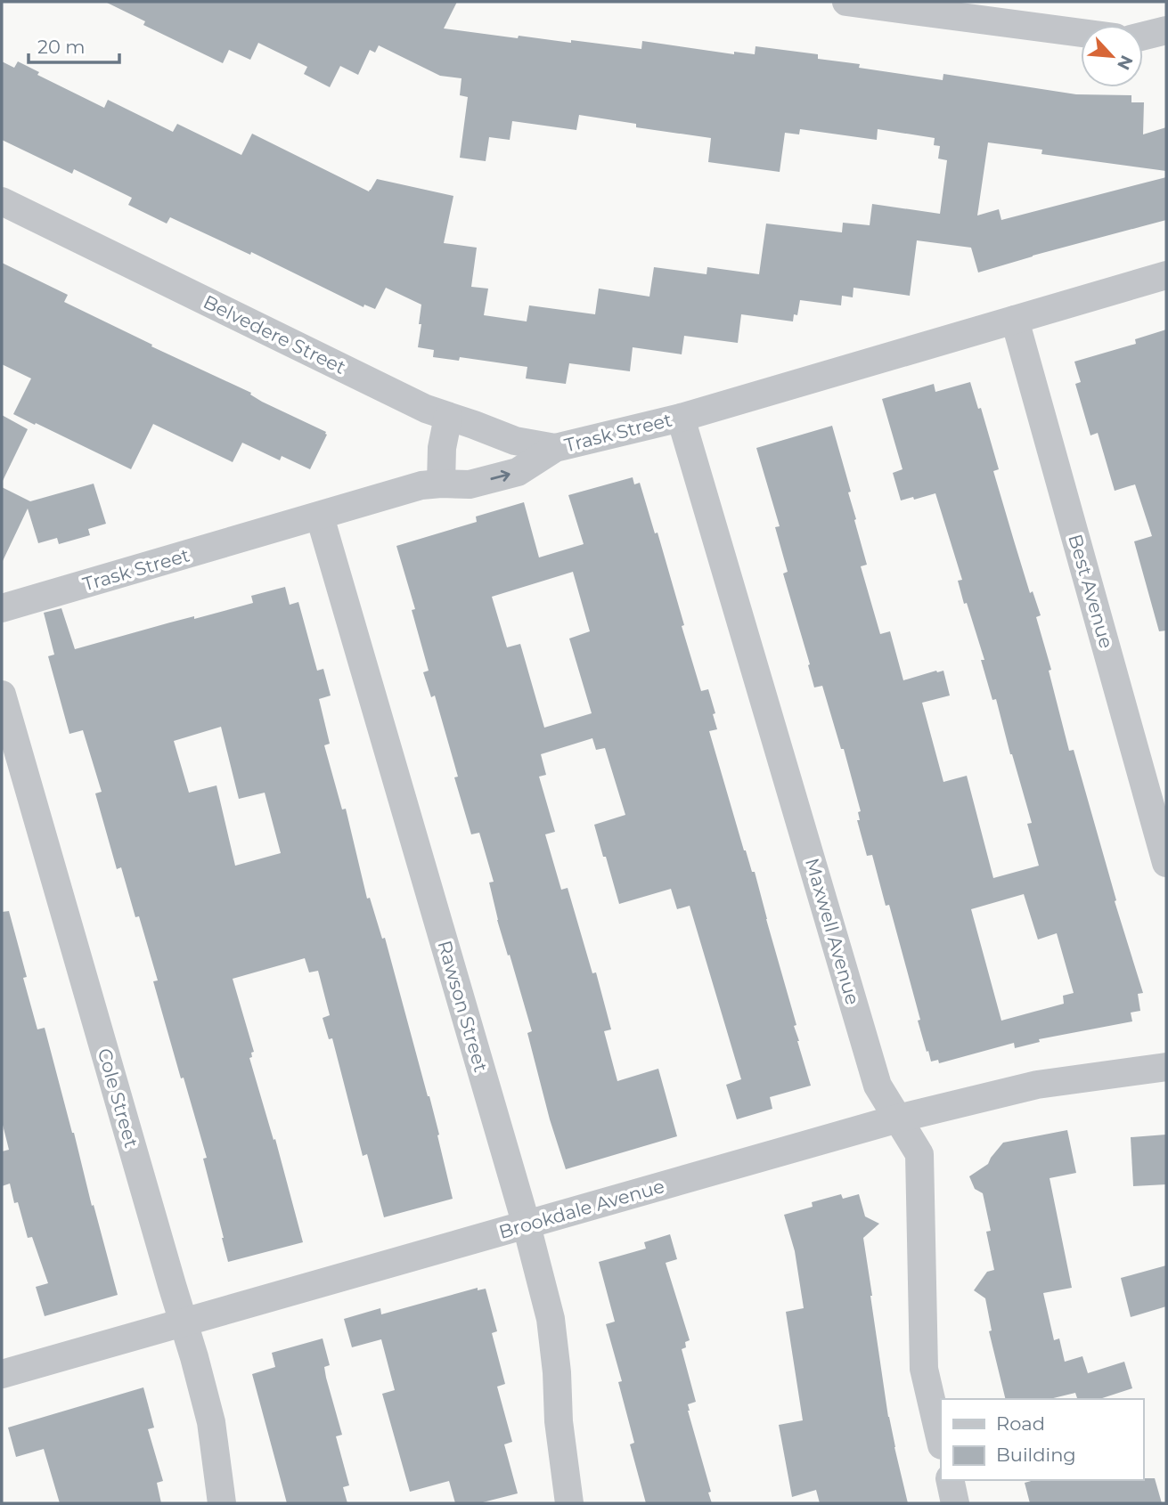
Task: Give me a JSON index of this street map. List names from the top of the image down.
{
  "streets": {
    "street": [
      "Belvedere Street",
      "Trask Street",
      "Best Avenue",
      "Maxwell Avenue",
      "Rawson Street",
      "Cole Street",
      "Brookdale Avenue"
    ]
  },
  "crossings": [
    ["Belvedere Street", "Trask Street"],
    ["Trask Street", "Best Avenue"],
    ["Trask Street", "Maxwell Avenue"],
    ["Trask Street", "Rawson Street"],
    ["Maxwell Avenue", "Brookdale Avenue"],
    ["Rawson Street", "Brookdale Avenue"],
    ["Cole Street", "Brookdale Avenue"]
  ],
  "legend": ["Road", "Building"],
  "scale_bar": "20 m",
  "north": "bottom right"
}
